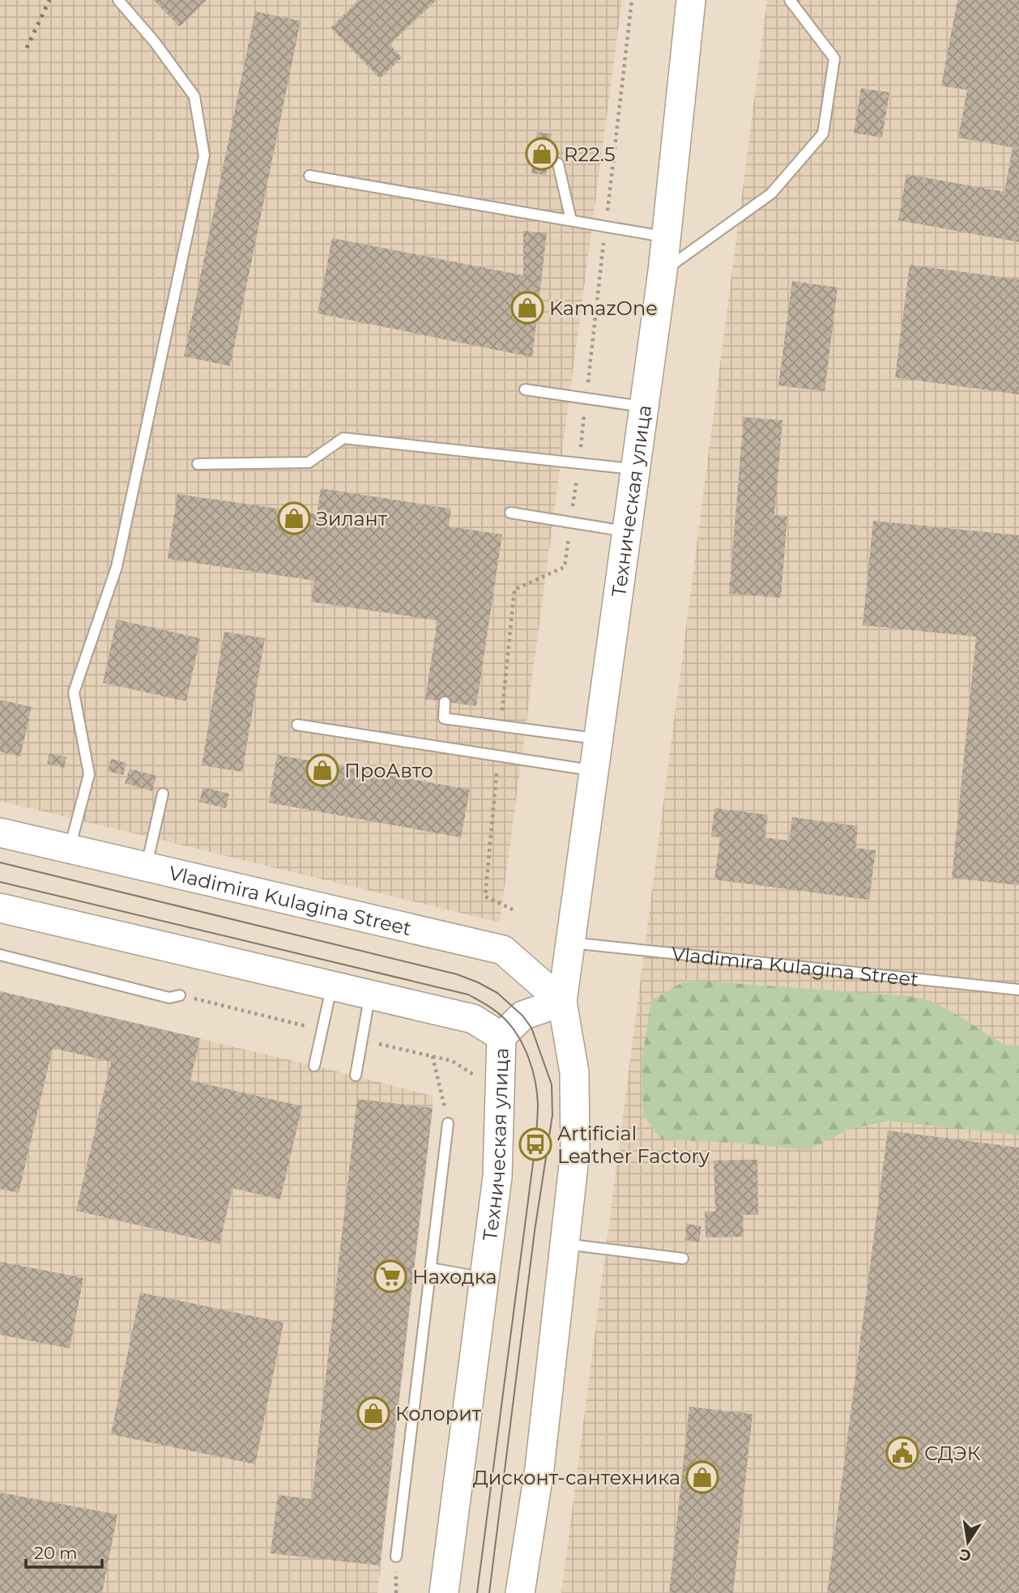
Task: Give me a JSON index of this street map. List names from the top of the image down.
{
  "streets": {
    "main road": ["Техническая улица", "Vladimira Kulagina Street"]
  },
  "crossings": [
    ["Техническая улица", "Vladimira Kulagina Street"]
  ],
  "places": {
    "shop": [
      "R22.5",
      "KamazOne",
      "Зилант",
      "ПроАвто",
      "Колорит",
      "Дисконт-сантехника"
    ],
    "bus stop": ["Artificial Leather Factory"],
    "supermarket": ["Находка"],
    "public building": ["СДЭК"]
  },
  "scale_bar": "20 m",
  "north": "bottom"
}
